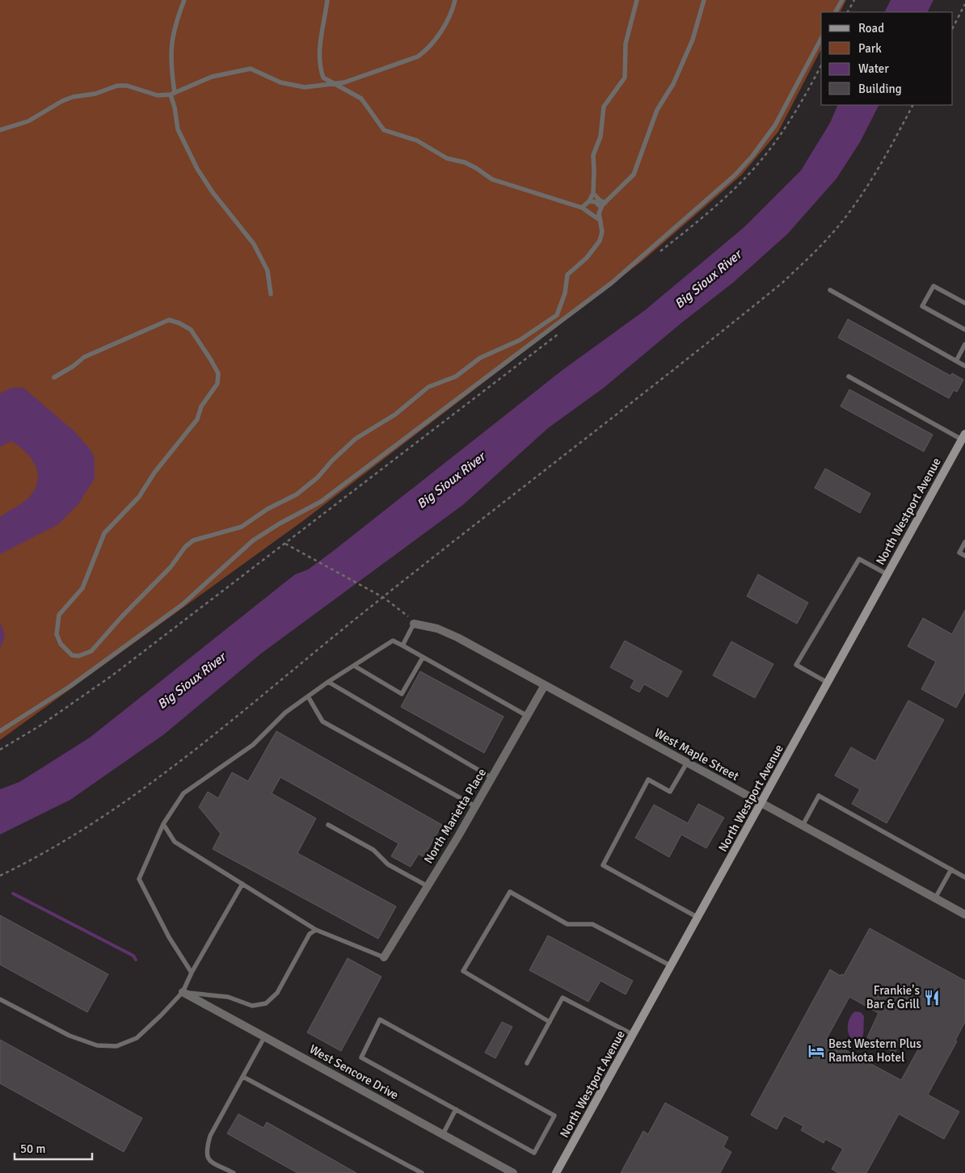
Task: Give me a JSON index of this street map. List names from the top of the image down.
{
  "streets": {
    "main road": ["North Westport Avenue"],
    "street": ["West Maple Street", "North Marietta Place", "West Sencore Drive"]
  },
  "crossings": [
    ["North Westport Avenue", "West Maple Street"],
    ["West Maple Street", "North Marietta Place"]
  ],
  "water": ["Big Sioux River"],
  "places": {
    "restaurant": ["Frankie's Bar & Grill"],
    "hotel": ["Best Western Plus Ramkota Hotel"]
  },
  "legend": [
    "Road",
    "Park",
    "Water",
    "Building"
  ],
  "scale_bar": "50 m"
}
